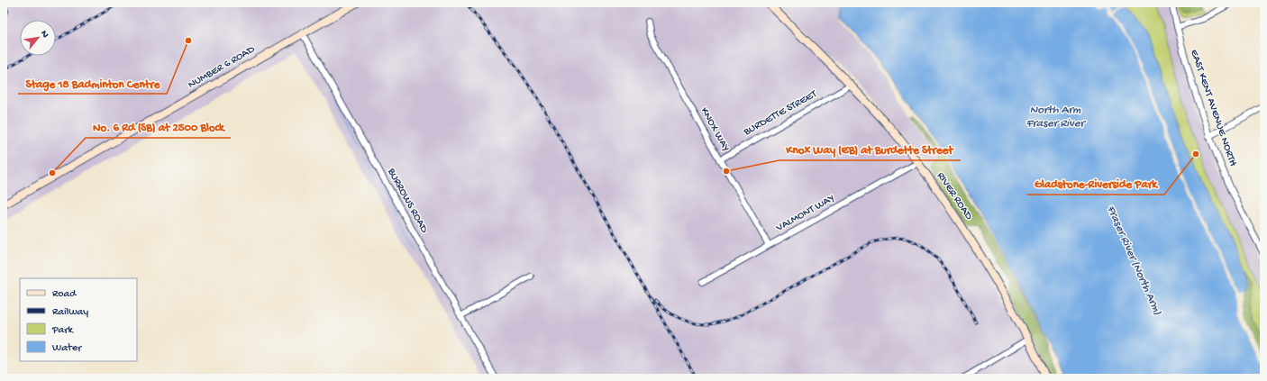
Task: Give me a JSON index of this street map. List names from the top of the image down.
{
  "streets": {
    "street": [
      "NUMBER 6 ROAD",
      "EAST KENT AVENUE NORTH",
      "BURDETTE STREET",
      "KNOX WAY",
      "RIVER ROAD",
      "BURROWS ROAD",
      "VALMONT WAY"
    ]
  },
  "crossings": [
    ["NUMBER 6 ROAD", "BURROWS ROAD"],
    ["BURDETTE STREET", "KNOX WAY"],
    ["BURDETTE STREET", "RIVER ROAD"],
    ["KNOX WAY", "VALMONT WAY"],
    ["RIVER ROAD", "VALMONT WAY"]
  ],
  "water": ["North Arm Fraser River", "Fraser River (North Arm)"],
  "places": [
    "Stage 18 Badminton Centre",
    "Gladstone-Riverside Park",
    "Knox Way (EB) at Burdette Street",
    "No. 6 Rd (SB) at 2500 Block"
  ],
  "legend": [
    "Road",
    "Railway",
    "Park",
    "Water"
  ],
  "north": "top right"
}
